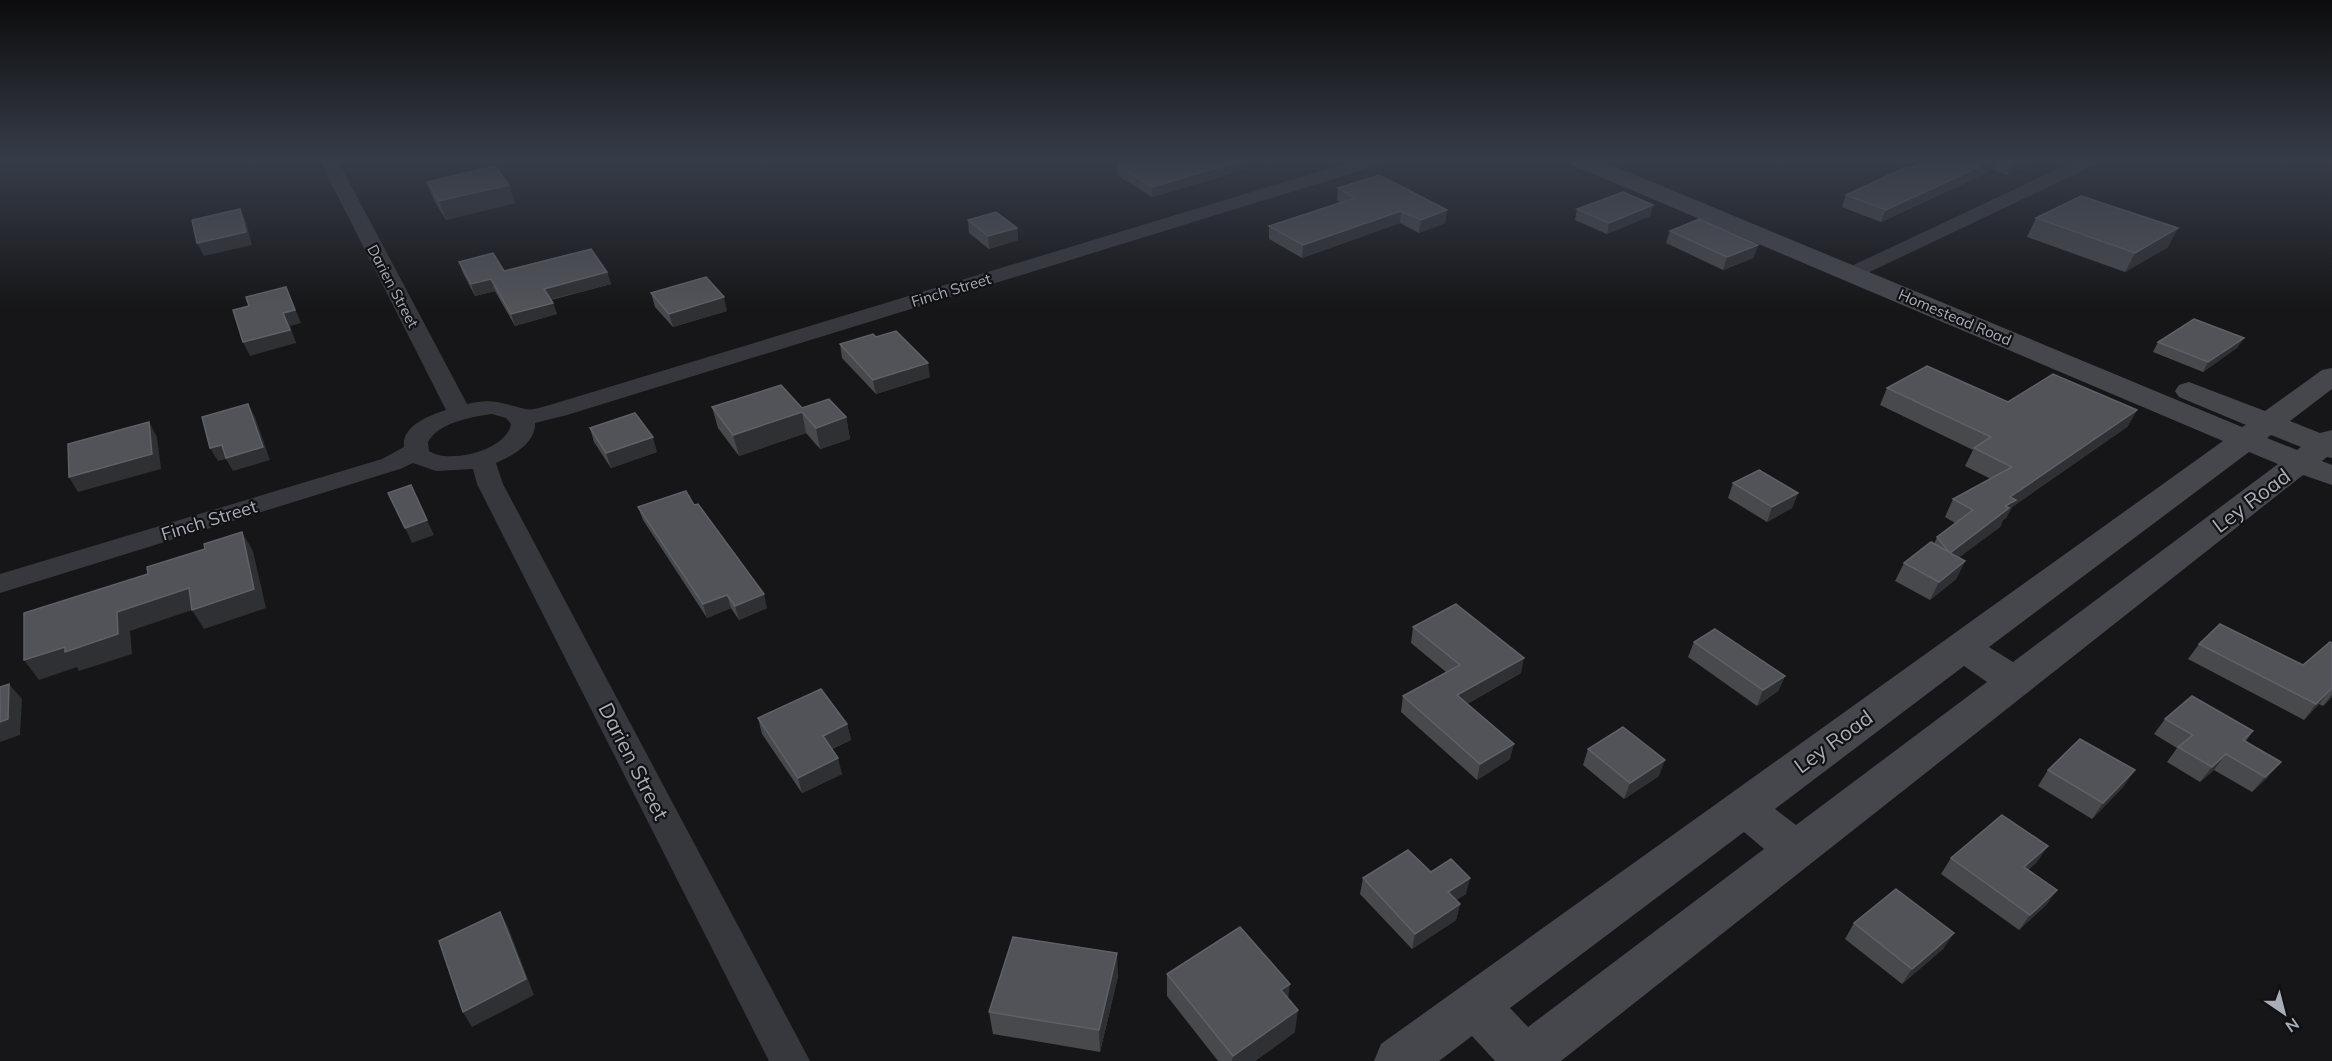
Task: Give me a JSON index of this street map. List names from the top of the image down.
{
  "streets": {
    "main road": ["Homestead Road", "Ley Road"],
    "street": ["Darien Street", "Finch Street"]
  },
  "crossings": [
    ["Homestead Road", "Ley Road"]
  ],
  "north": "bottom right"
}
